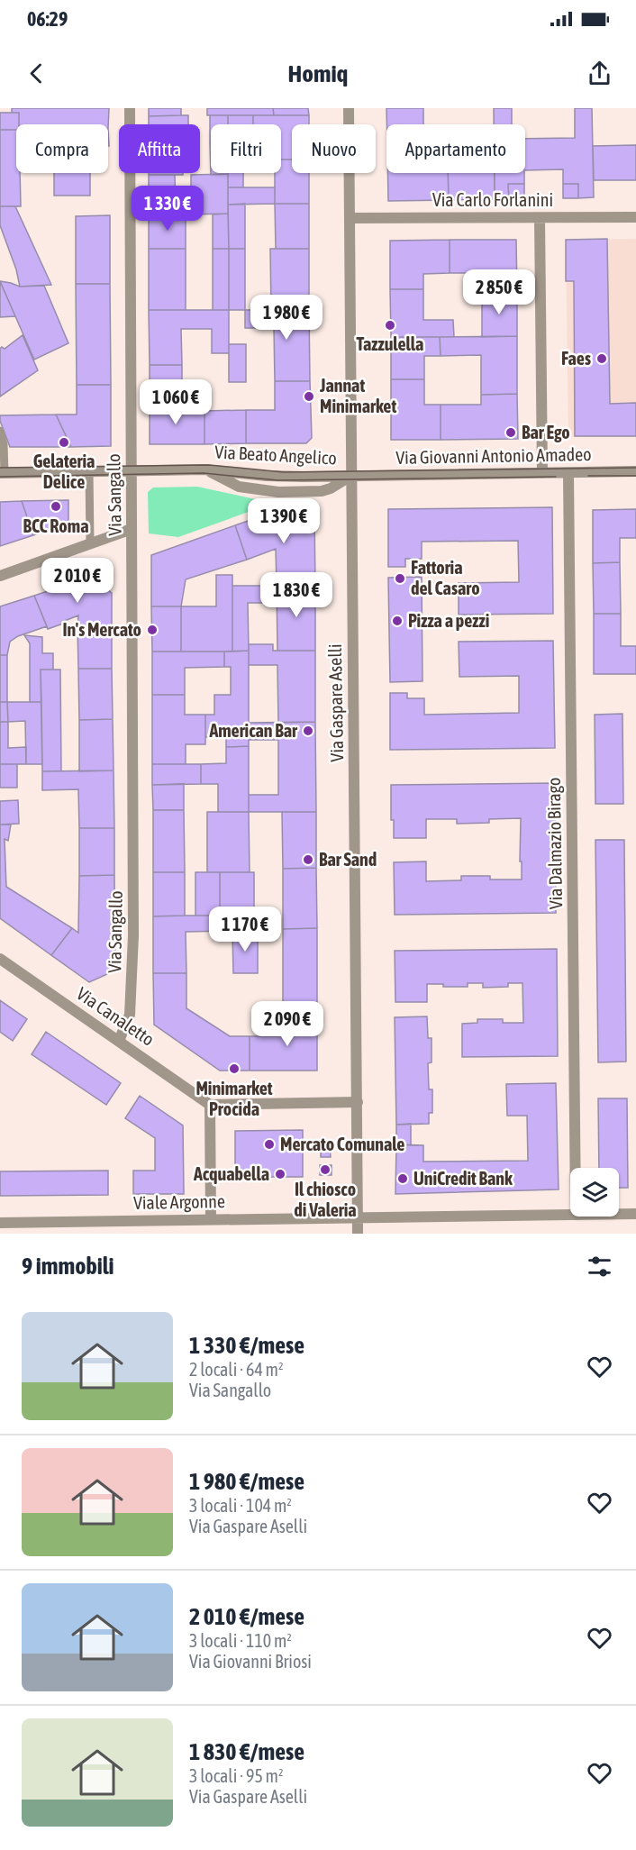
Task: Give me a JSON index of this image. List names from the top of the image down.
{
  "streets": {
    "street": [
      "Via Carlo Forlanini",
      "Via Beato Angelico",
      "Via Giovanni Antonio Amadeo",
      "Via Sangallo",
      "Via Gaspare Aselli",
      "Via Dalmazio Birago",
      "Via Canaletto",
      "Viale Argonne"
    ]
  },
  "crossings": [
    ["Via Carlo Forlanini", "Via Gaspare Aselli"],
    ["Via Beato Angelico", "Via Giovanni Antonio Amadeo"],
    ["Via Beato Angelico", "Via Sangallo"],
    ["Via Beato Angelico", "Via Gaspare Aselli"],
    ["Via Giovanni Antonio Amadeo", "Via Gaspare Aselli"],
    ["Via Giovanni Antonio Amadeo", "Via Dalmazio Birago"],
    ["Via Sangallo", "Via Canaletto"],
    ["Via Gaspare Aselli", "Viale Argonne"]
  ],
  "places": [
    "Tazzulella",
    "Faes",
    "Jannat Minimarket",
    "Bar Ego",
    "Gelateria Delice",
    "BCC Roma",
    "Fattoria del Casaro",
    "Pizza a pezzi",
    "In's Mercato",
    "American Bar",
    "Bar Sand",
    "Minimarket Procida",
    "Mercato Comunale",
    "Il chiosco di Valeria",
    "Acquabella",
    "UniCredit Bank"
  ],
  "page": {
    "status": "06:29",
    "header": "Homiq",
    "chip": [
      "Compra",
      "Affitta",
      "Filtri",
      "Nuovo",
      "Appartamento"
    ],
    "price": [
      "1 330 €",
      "2 850 €",
      "1 980 €",
      "1 060 €",
      "1 390 €",
      "2 010 €",
      "1 830 €",
      "1 170 €",
      "2 090 €"
    ],
    "heading": "9 immobili",
    "list": [
      {
        "name": "1 330 €/mese",
        "note": "2 locali · 64 m² · Via Sangallo"
      },
      {
        "name": "1 980 €/mese",
        "note": "3 locali · 104 m² · Via Gaspare Aselli"
      },
      {
        "name": "2 010 €/mese",
        "note": "3 locali · 110 m² · Via Giovanni Briosi"
      },
      {
        "name": "1 830 €/mese",
        "note": "3 locali · 95 m² · Via Gaspare Aselli"
      }
    ]
  }
}
